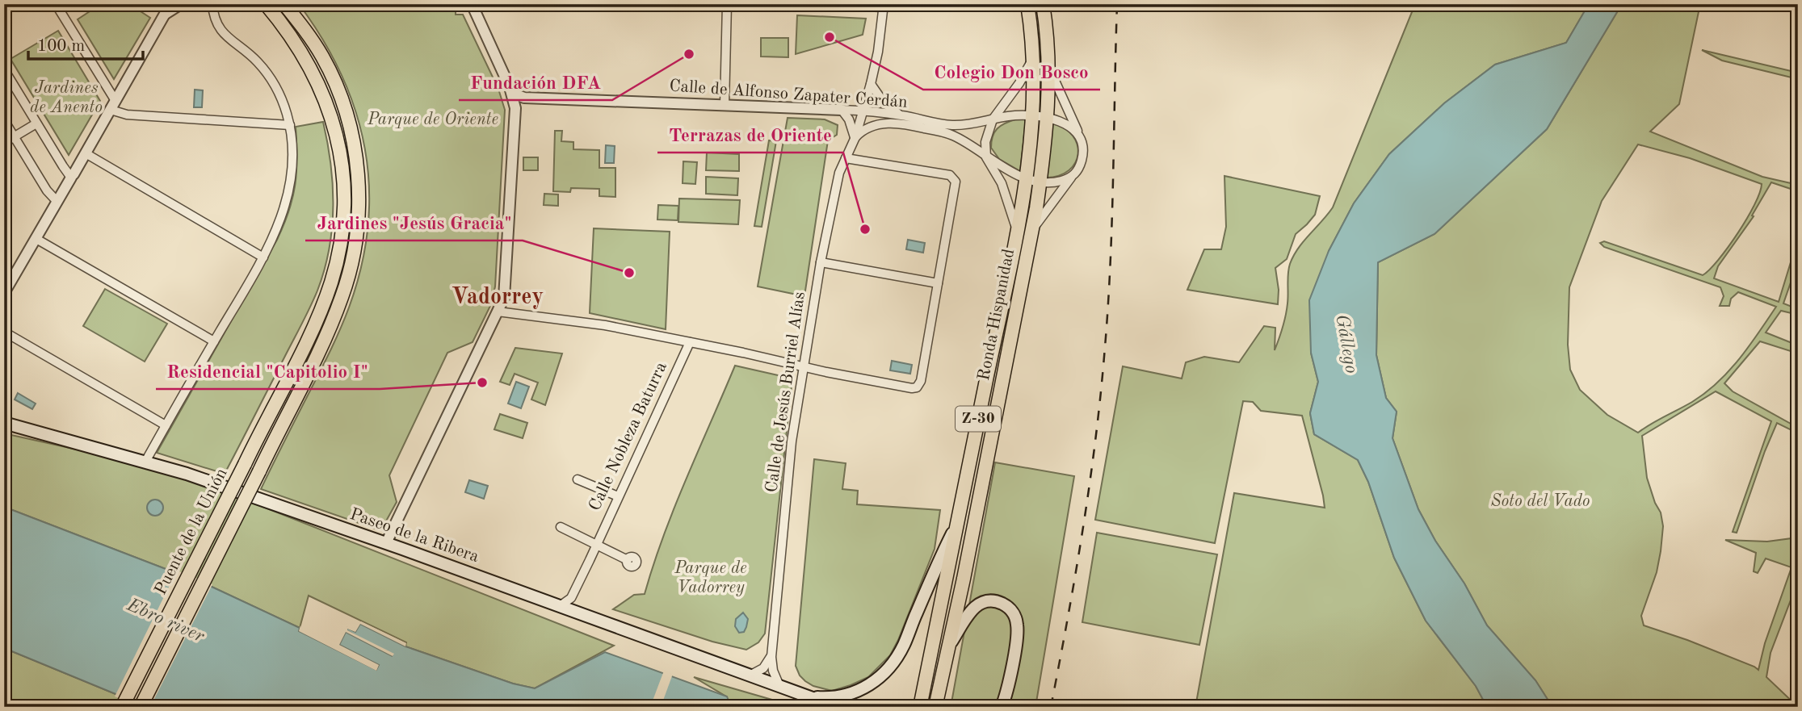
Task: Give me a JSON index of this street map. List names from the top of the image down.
{
  "streets": {
    "main road": [
      "Ronda Hispanidad",
      "Z-30",
      "Puente de la Unión",
      "Paseo de la Ribera"
    ],
    "street": ["Calle de Alfonso Zapater Cerdán", "Calle de Jesús Burriel Alías", "Calle Nobleza Baturra"]
  },
  "crossings": [
    ["Calle de Alfonso Zapater Cerdán", "Ronda Hispanidad"],
    ["Calle de Alfonso Zapater Cerdán", "Calle de Jesús Burriel Alías"],
    ["Calle de Jesús Burriel Alías", "Paseo de la Ribera"],
    ["Calle Nobleza Baturra", "Paseo de la Ribera"]
  ],
  "districts": ["Vadorrey"],
  "water": ["Gállego", "Ebro river"],
  "parks": [
    "Jardines de Anento",
    "Parque de Oriente",
    "Soto del Vado",
    "Parque de Vadorrey"
  ],
  "places": [
    "Colegio Don Bosco",
    "Fundación DFA",
    "Terrazas de Oriente",
    "Jardines \"Jesús Gracia\"",
    "Residencial \"Capitolio I\""
  ],
  "scale_bar": "100 m"
}
